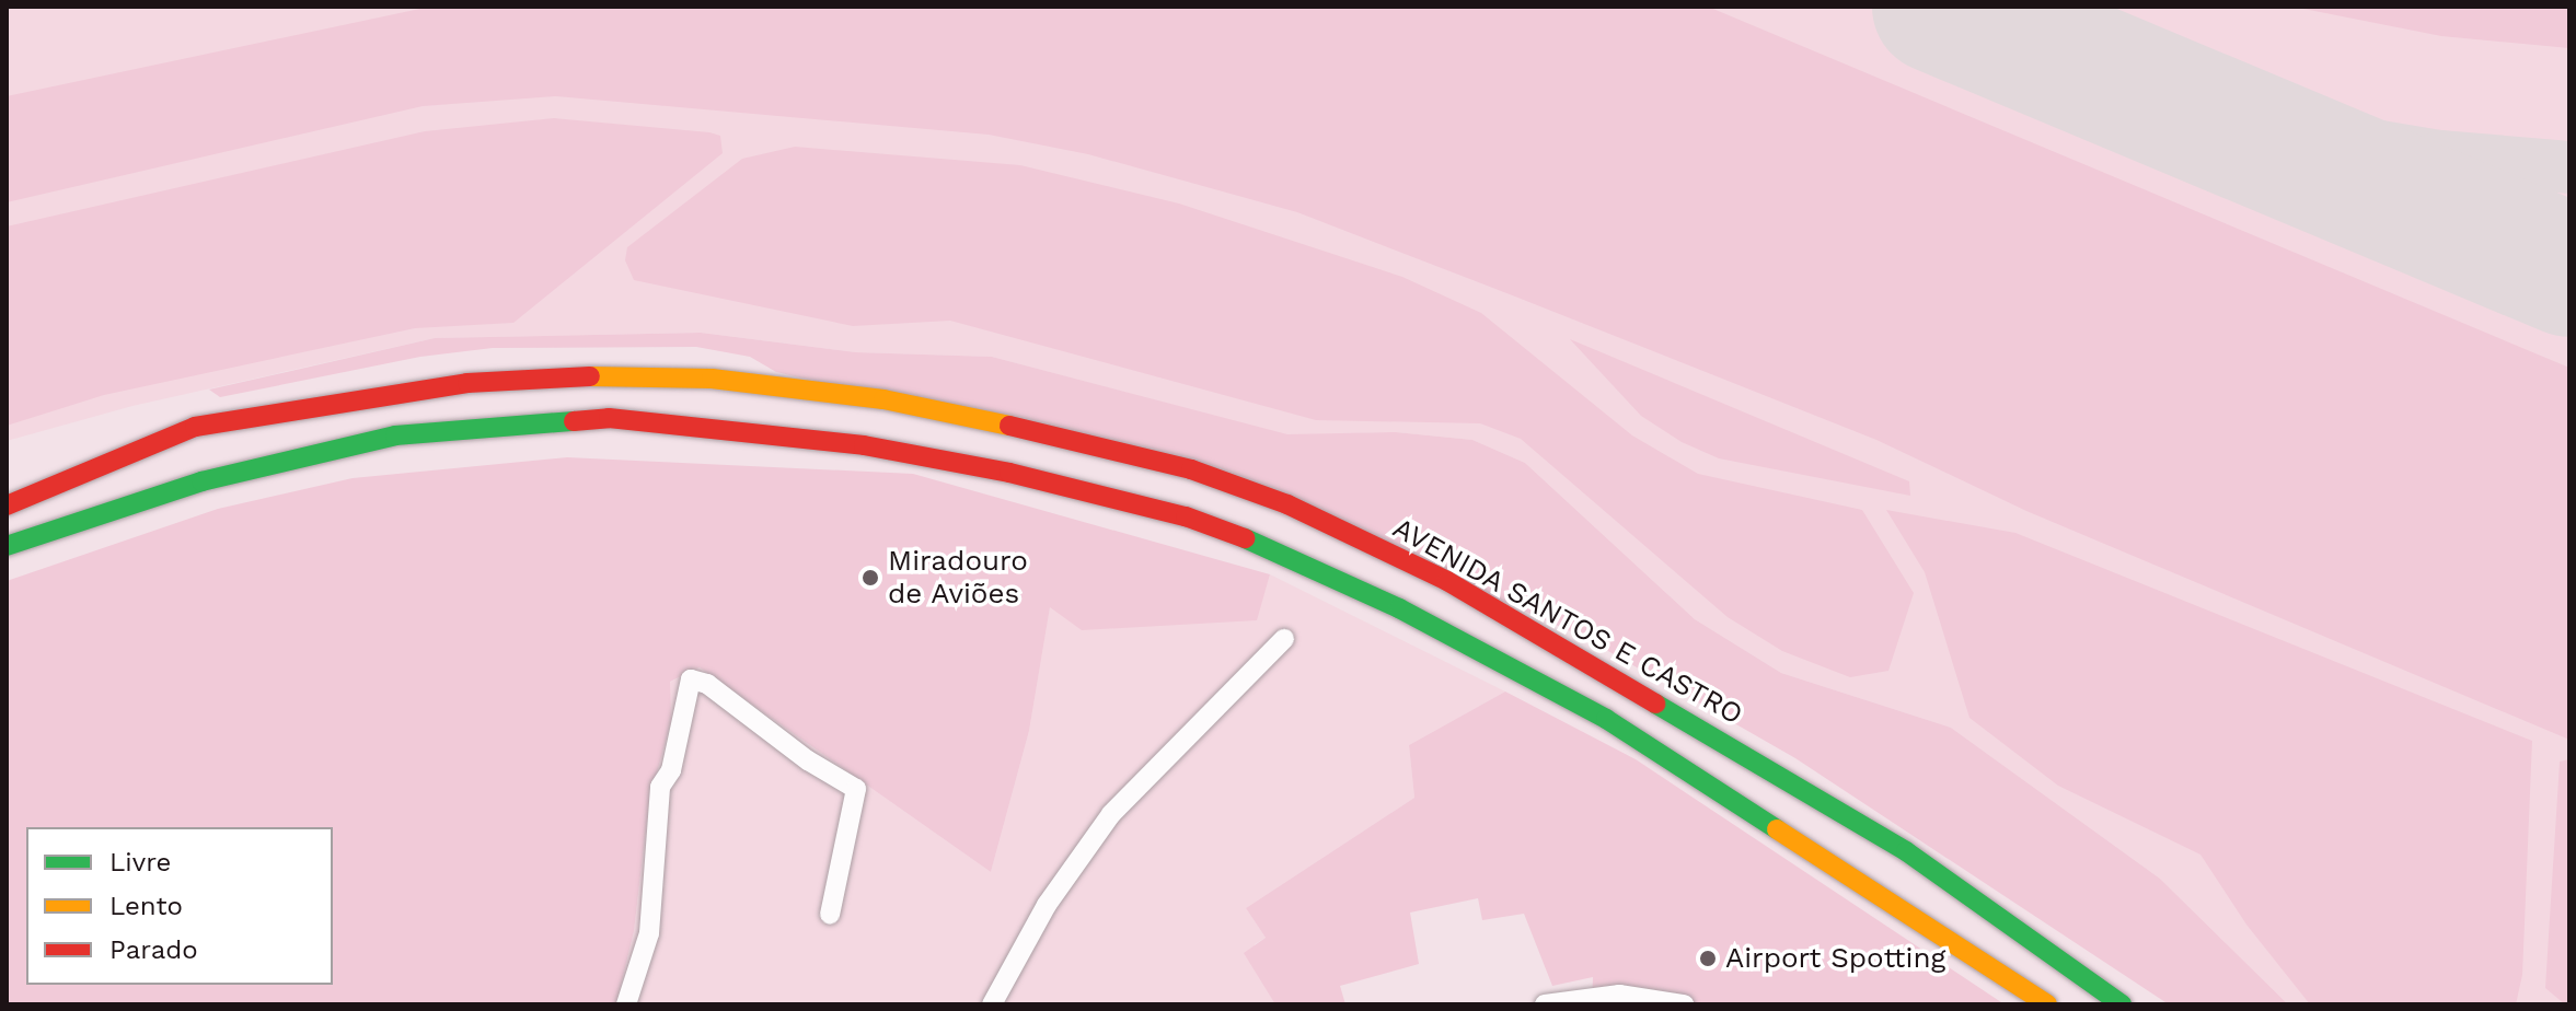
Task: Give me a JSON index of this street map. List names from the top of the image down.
{
  "streets": {
    "main road": ["AVENIDA SANTOS E CASTRO"]
  },
  "places": ["Miradouro de Aviões", "Airport Spotting"],
  "legend": ["Livre", "Lento", "Parado"]
}
